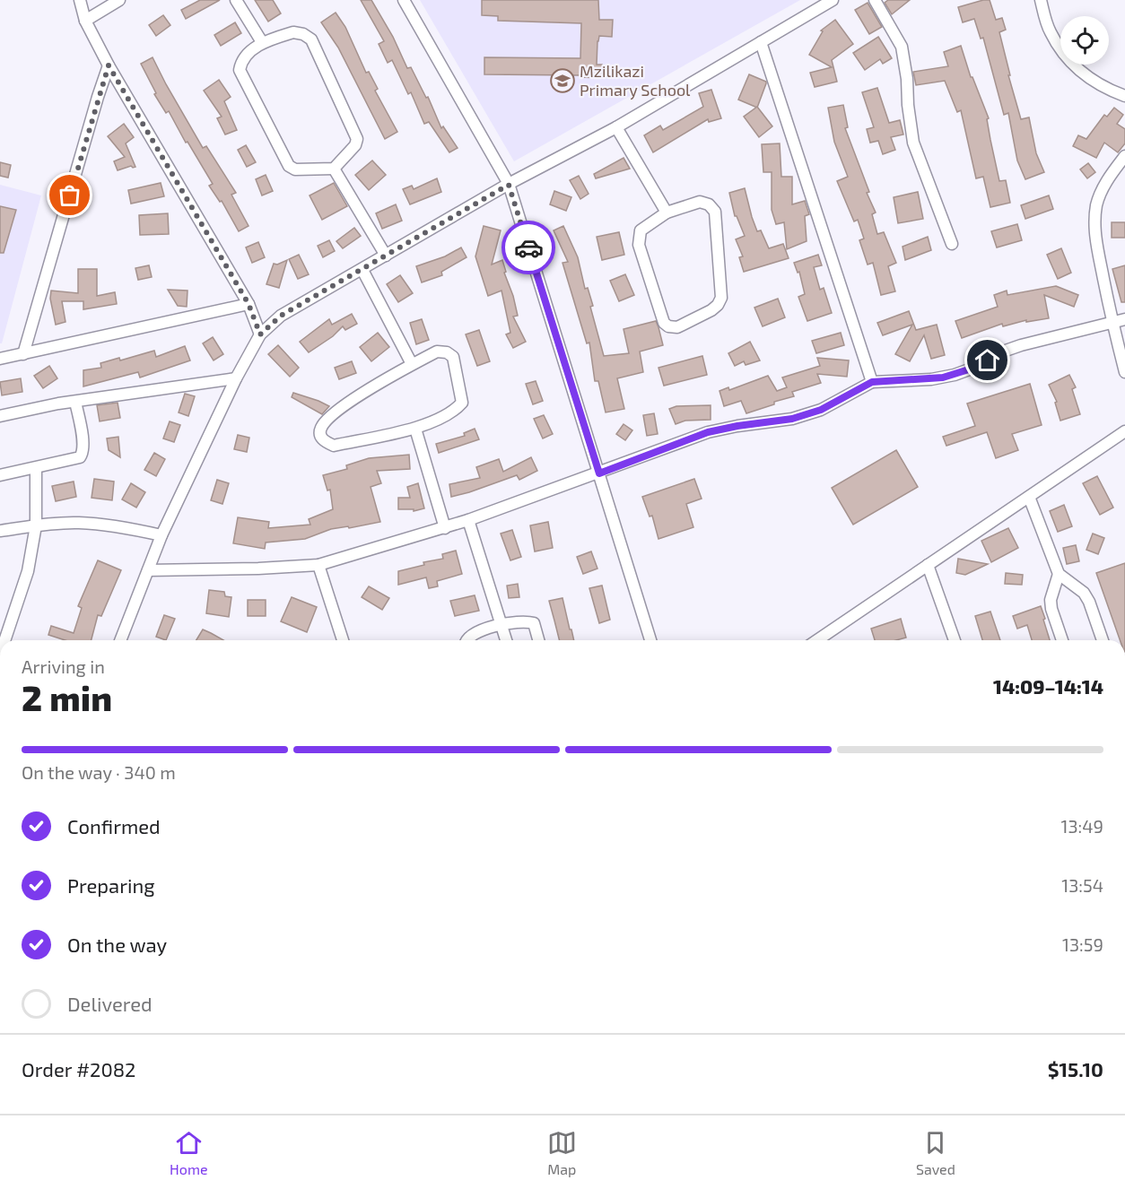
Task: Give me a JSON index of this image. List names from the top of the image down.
{
  "places": {
    "school or university": ["Mzilikazi Primary School"]
  },
  "page": {
    "heading": ["2 min", "Arriving in", "14:09–14:14"],
    "panel": ["Order #2082", "$15.10"],
    "bar": "On the way · 340 m",
    "list": [
      ["Confirmed", "13:49"],
      ["Preparing", "13:54"],
      ["On the way", "13:59"],
      "Delivered"
    ],
    "tabs": ["Home", "Map", "Saved"]
  }
}
